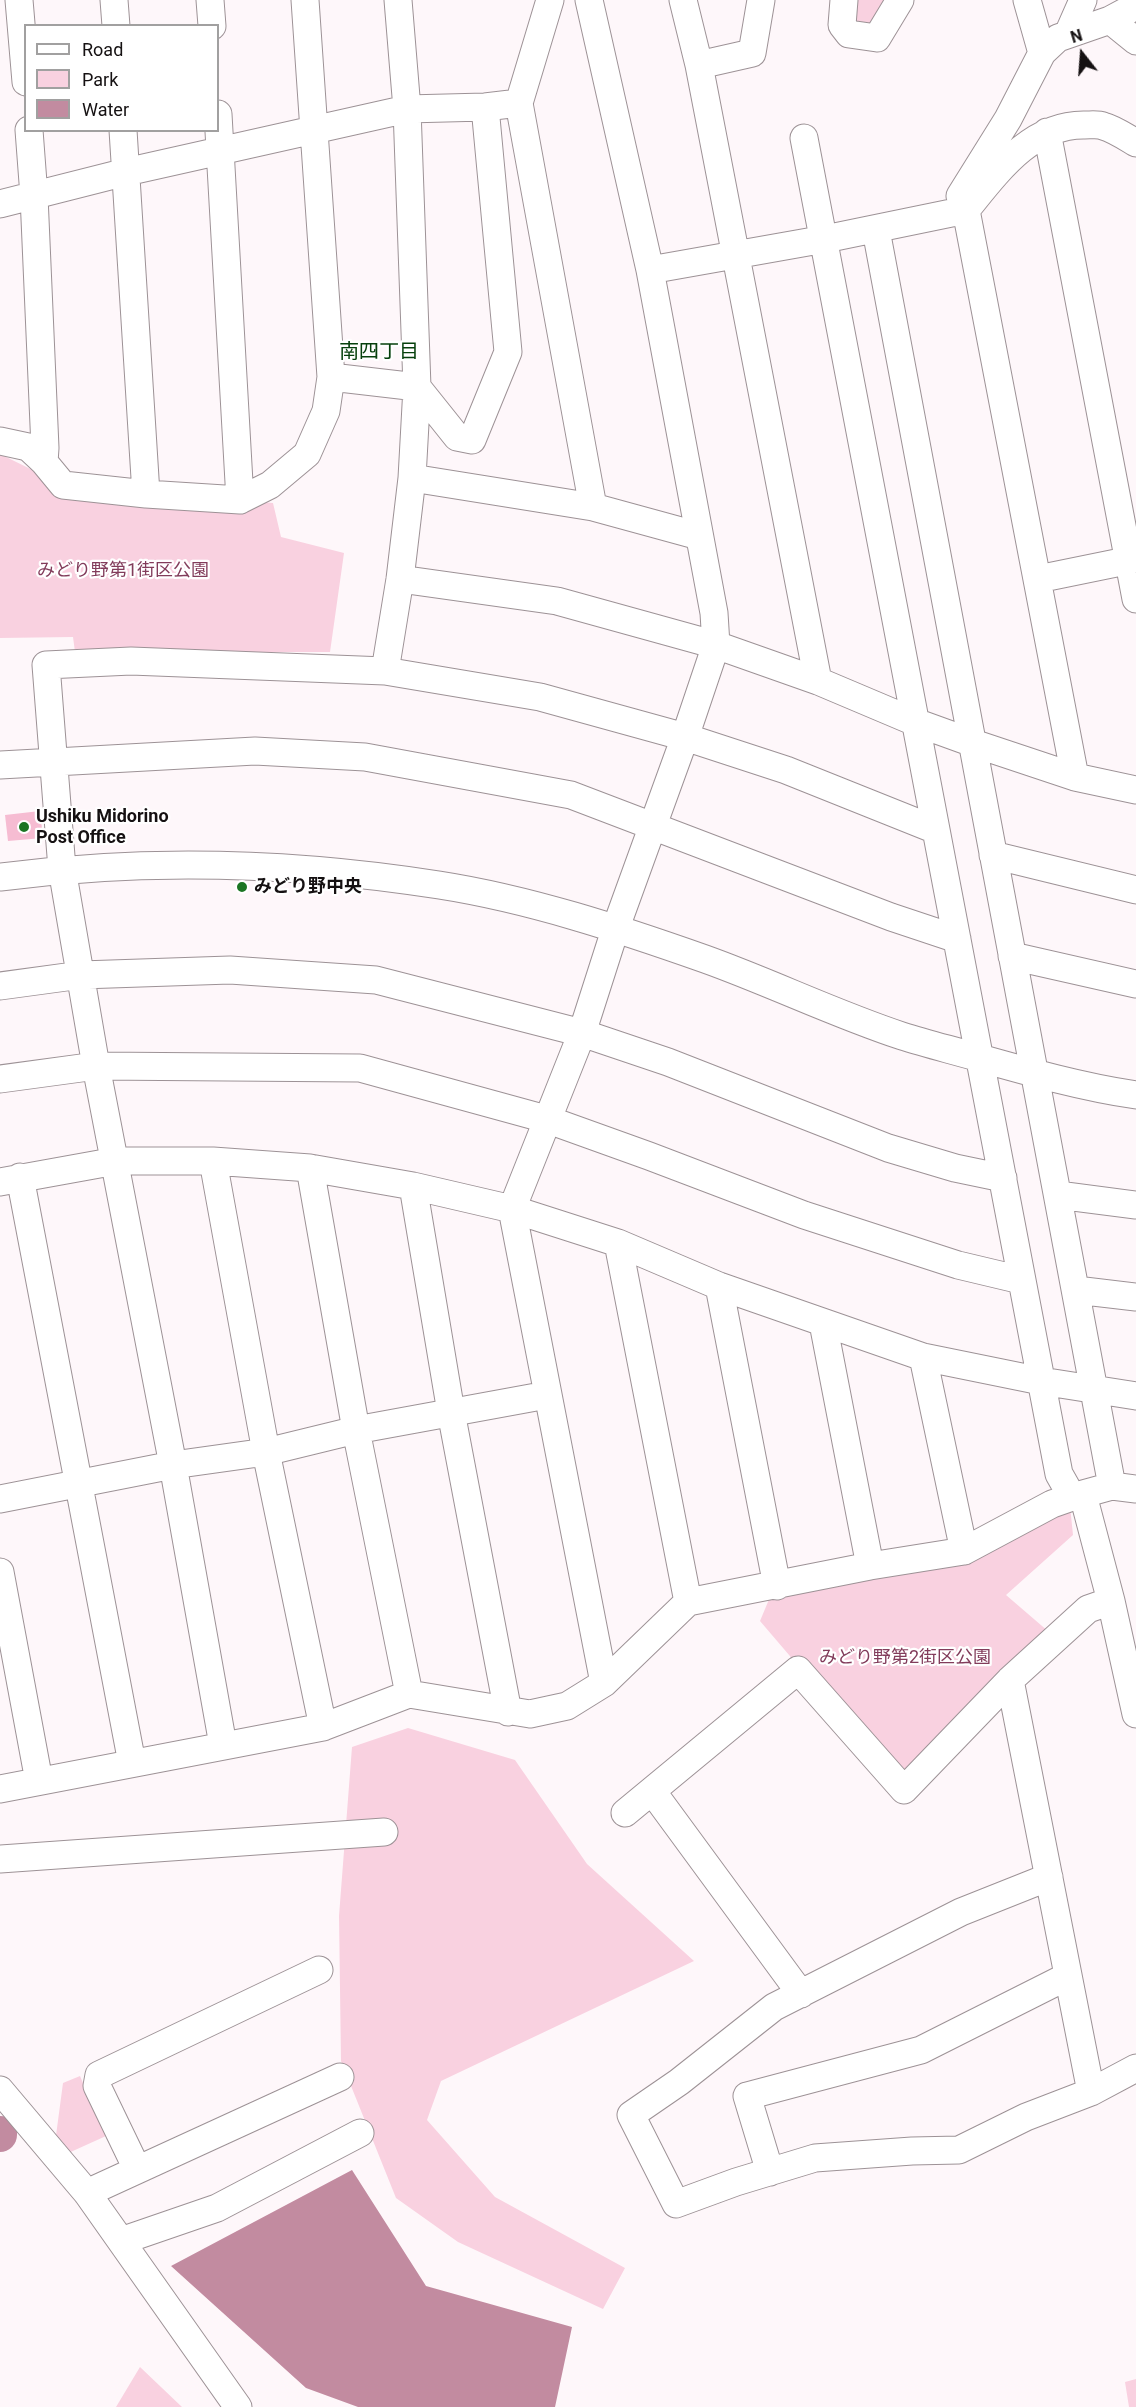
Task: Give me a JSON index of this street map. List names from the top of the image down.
{
  "districts": ["南四丁目"],
  "parks": ["みどり野第1街区公園", "みどり野第2街区公園"],
  "places": ["Ushiku Midorino Post Office", "みどり野中央"],
  "legend": ["Road", "Park", "Water"],
  "north": "top"
}
